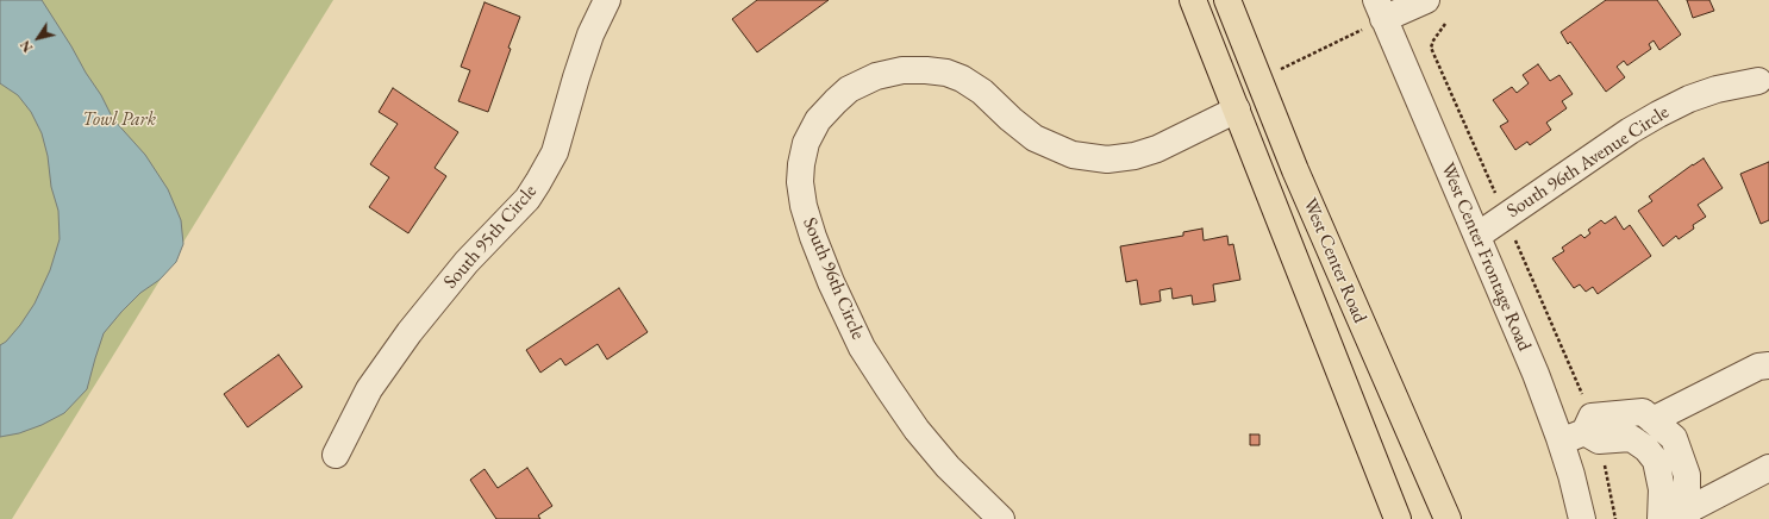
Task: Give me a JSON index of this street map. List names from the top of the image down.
{
  "streets": {
    "main road": ["West Center Road"],
    "street": [
      "South 96th Avenue Circle",
      "South 95th Circle",
      "West Center Frontage Road",
      "South 96th Circle"
    ]
  },
  "crossings": [
    ["South 96th Avenue Circle", "West Center Frontage Road"],
    ["West Center Road", "South 96th Circle"]
  ],
  "parks": ["Towl Park"],
  "north": "bottom left"
}
